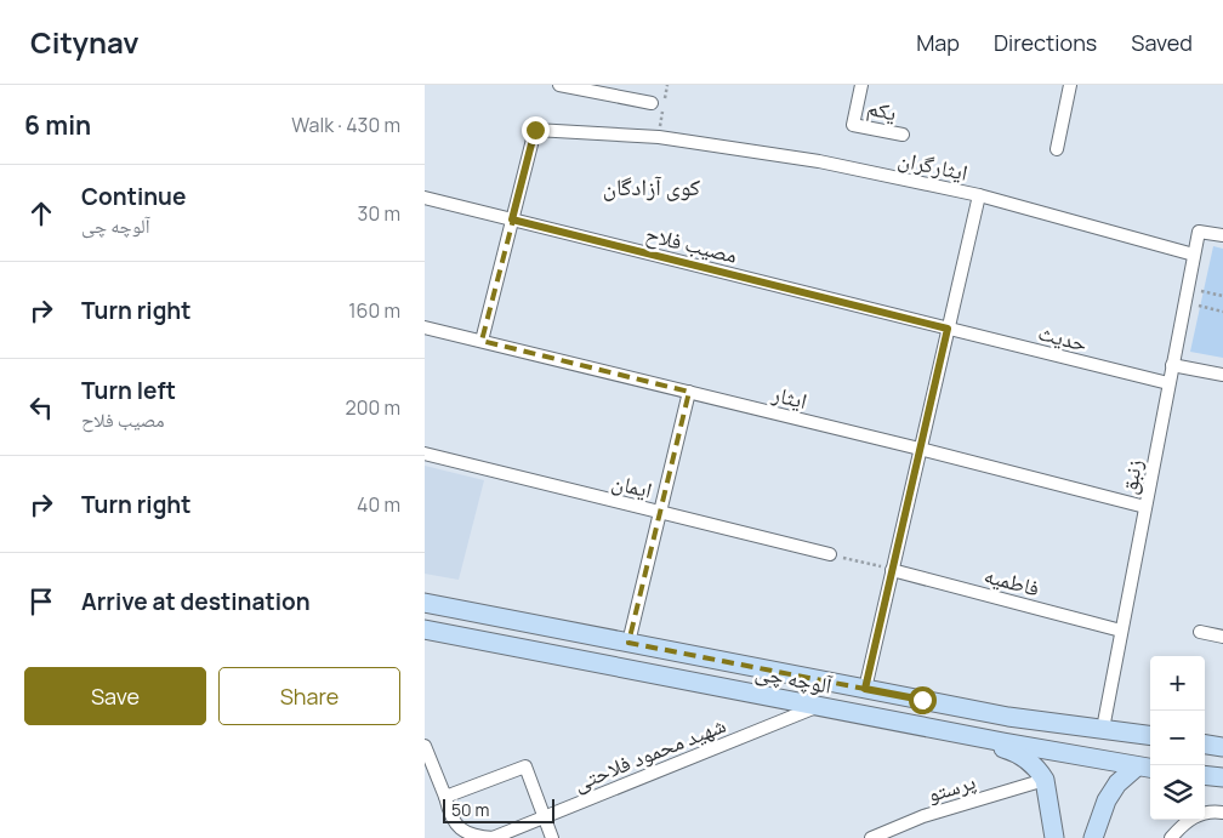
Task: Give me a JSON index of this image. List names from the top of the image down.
{
  "streets": {
    "street": [
      "یکم",
      "ایثارگران",
      "مصیب فلاح",
      "حدیث",
      "ایثار",
      "زنبق",
      "ایمان",
      "فاطمیه",
      "آلوچه چی",
      "شهید محمود فلاحتی",
      "پرستو"
    ]
  },
  "crossings": [
    ["ایثارگران", "مصیب فلاح"],
    ["ایثارگران", "زنبق"],
    ["مصیب فلاح", "حدیث"],
    ["حدیث", "زنبق"],
    ["ایثار", "زنبق"],
    ["زنبق", "فاطمیه"],
    ["زنبق", "آلوچه چی"],
    ["آلوچه چی", "شهید محمود فلاحتی"]
  ],
  "districts": ["کوی آزادگان"],
  "scale_bar": "50 m",
  "page": {
    "header": "Citynav",
    "nav": ["Map", "Directions", "Saved"],
    "heading": ["6 min", "Walk · 430 m"],
    "list": [
      ["Continue", "آلوچه چی", "30 m"],
      ["Turn right", "160 m"],
      ["Turn left", "مصیب فلاح", "200 m"],
      ["Turn right", "40 m"],
      "Arrive at destination"
    ],
    "buttons": ["Save", "Share"],
    "map_buttons": ["+", "−"],
    "scale": "50 m"
  }
}
